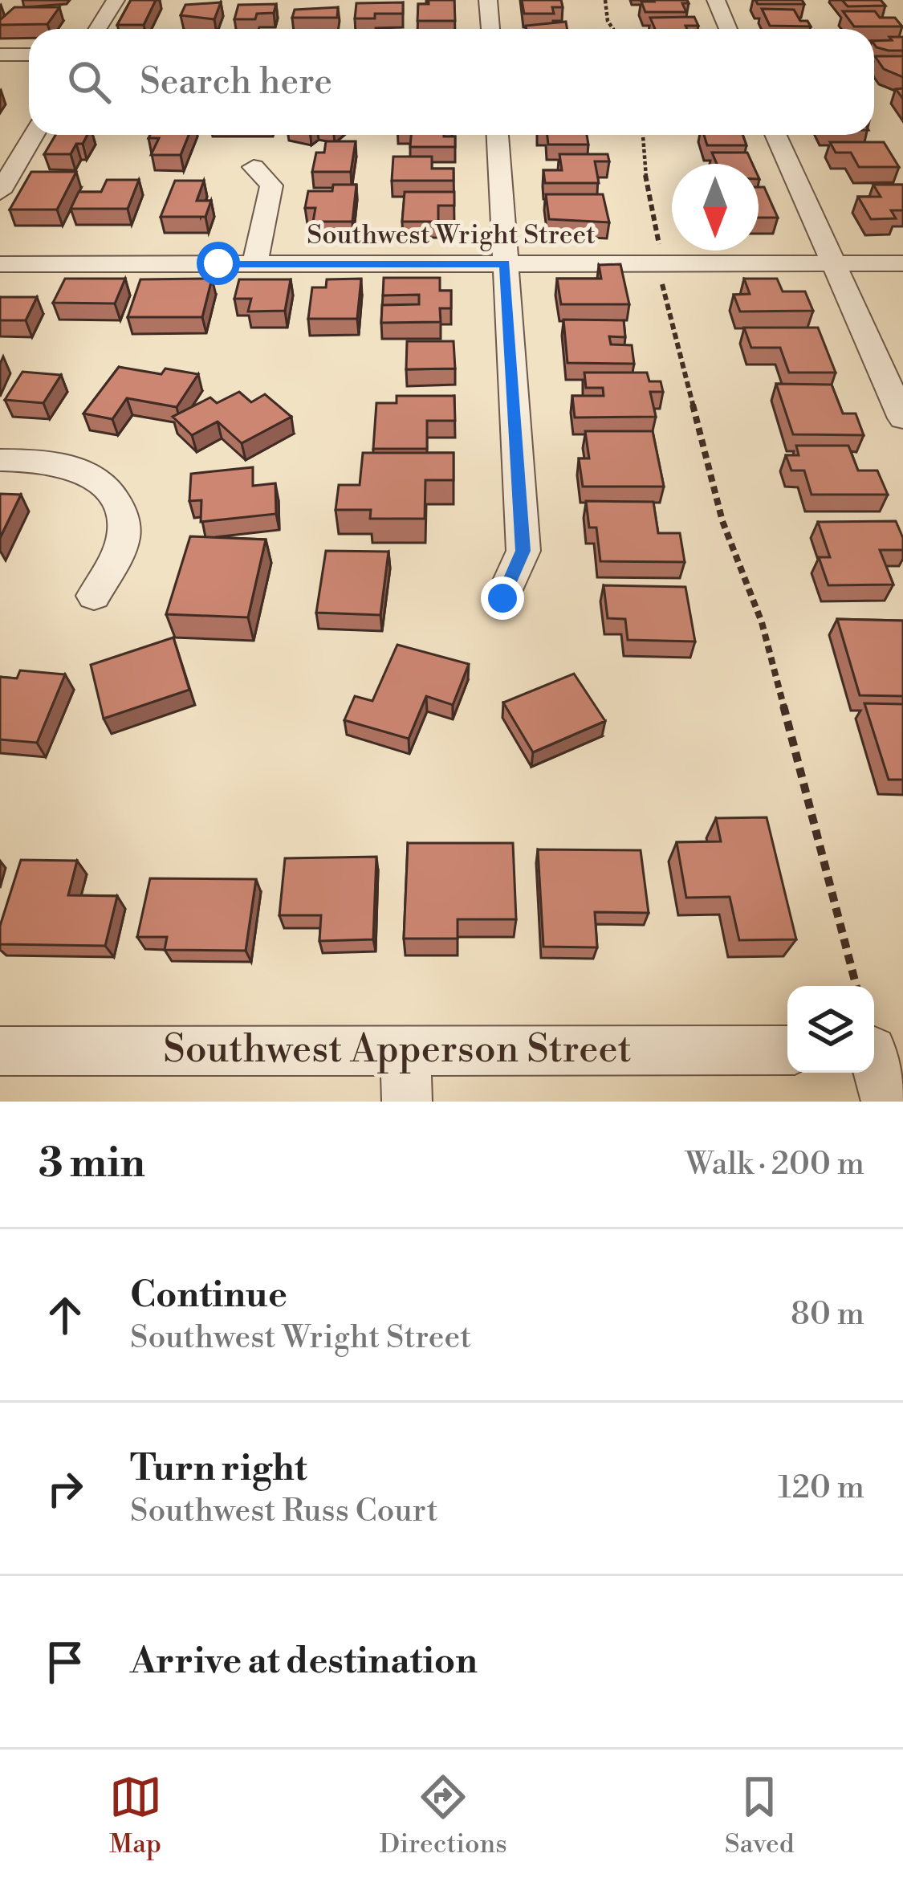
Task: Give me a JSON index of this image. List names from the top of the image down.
{
  "streets": {
    "street": ["Southwest Wright Street", "Southwest Apperson Street"]
  },
  "north": "bottom",
  "page": {
    "search": "Search here",
    "heading": ["3 min", "Walk · 200 m"],
    "list": [
      ["Continue", "Southwest Wright Street", "80 m"],
      ["Turn right", "Southwest Russ Court", "120 m"],
      "Arrive at destination"
    ],
    "nav": ["Map", "Directions", "Saved"]
  }
}
